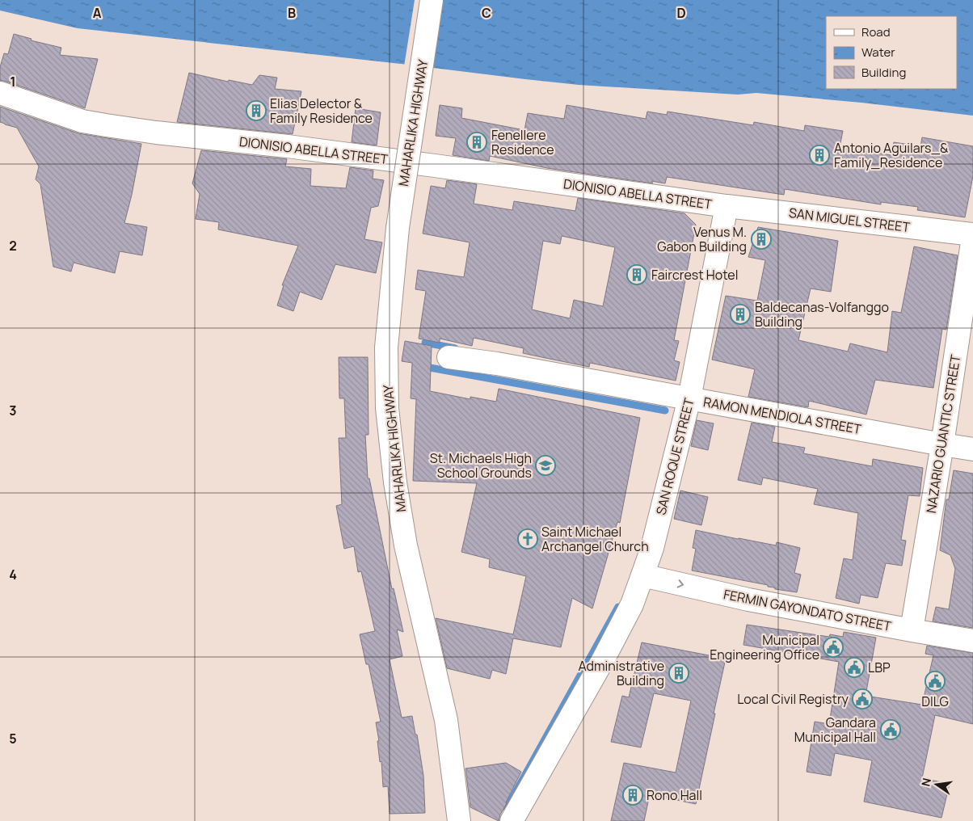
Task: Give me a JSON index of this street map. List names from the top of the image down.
{
  "streets": {
    "main road": [
      "MAHARLIKA HIGHWAY",
      "DIONISIO ABELLA STREET",
      "SAN MIGUEL STREET",
      "RAMON MENDIOLA STREET",
      "NAZARIO GUANTIC STREET",
      "SAN ROQUE STREET",
      "FERMIN GAYONDATO STREET"
    ]
  },
  "crossings": [
    ["DIONISIO ABELLA STREET", "SAN MIGUEL STREET"],
    ["DIONISIO ABELLA STREET", "SAN ROQUE STREET"],
    ["SAN MIGUEL STREET", "NAZARIO GUANTIC STREET"],
    ["SAN MIGUEL STREET", "SAN ROQUE STREET"],
    ["RAMON MENDIOLA STREET", "NAZARIO GUANTIC STREET"],
    ["RAMON MENDIOLA STREET", "SAN ROQUE STREET"],
    ["NAZARIO GUANTIC STREET", "FERMIN GAYONDATO STREET"],
    ["SAN ROQUE STREET", "FERMIN GAYONDATO STREET"]
  ],
  "one_way": ["FERMIN GAYONDATO STREET"],
  "places": {
    "building": [
      "Elias Delector & Family Residence",
      "Fenellere Residence",
      "Antonio Aguilars_& Family_Residence",
      "Venus M. Gabon Building",
      "Faircrest Hotel",
      "Baldecanas-Volfanggo Building",
      "Administrative Building",
      "Rono Hall"
    ],
    "school or university": ["St. Michaels High School Grounds"],
    "church": ["Saint Michael Archangel Church"],
    "public building": [
      "Municipal Engineering Office",
      "LBP",
      "DILG",
      "Local Civil Registry",
      "Gandara Municipal Hall"
    ]
  },
  "legend": ["Road", "Water", "Building"],
  "north": "left",
  "grid": {
    "columns": [
      "A",
      "B",
      "C",
      "D"
    ],
    "rows": [
      "1",
      "2",
      "3",
      "4",
      "5"
    ]
  }
}
